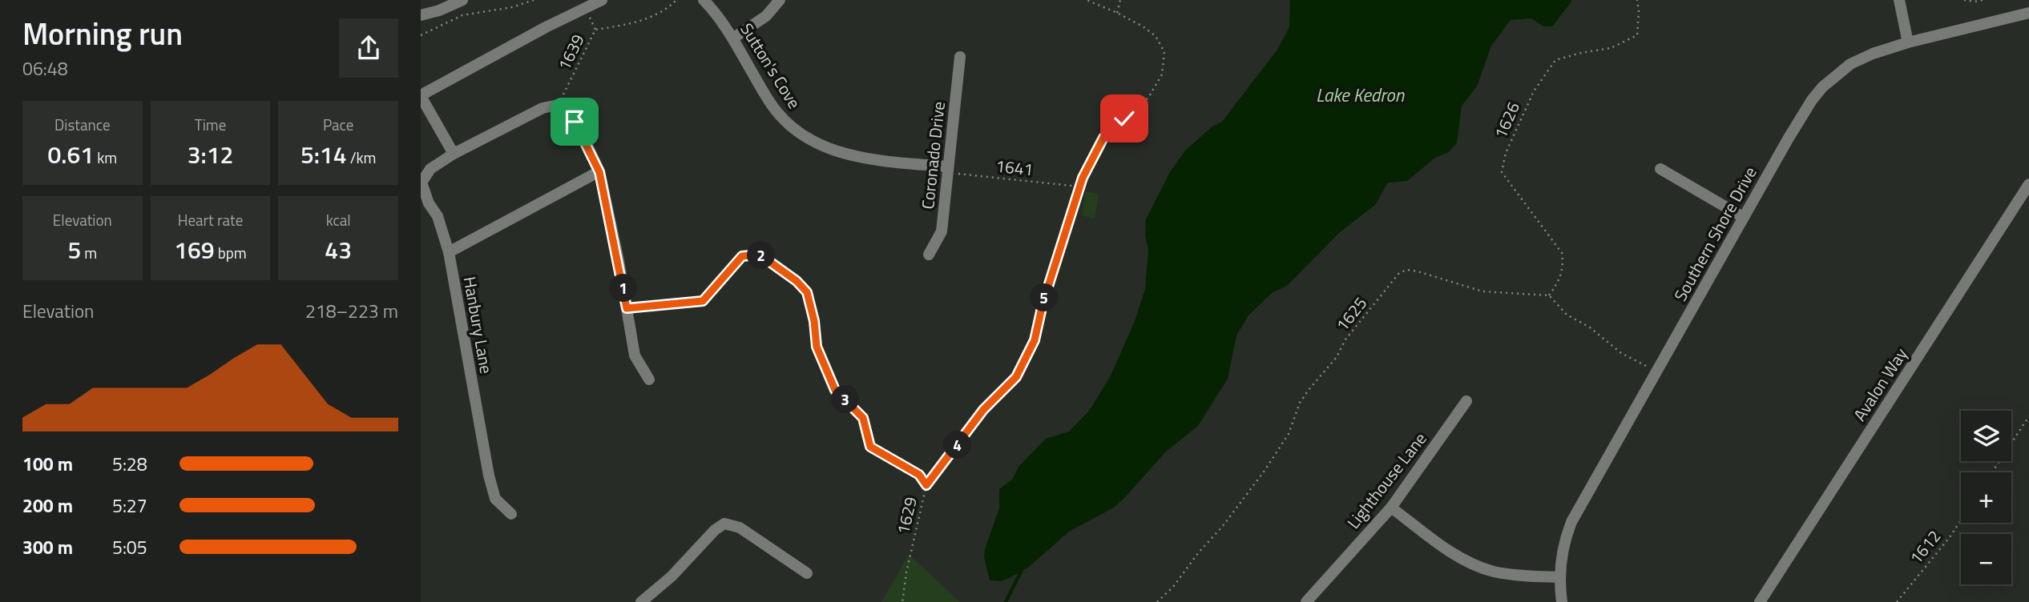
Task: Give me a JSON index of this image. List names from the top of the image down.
{
  "streets": {
    "street": [
      "Sutton's Cove",
      "Coronado Drive",
      "Southern Shore Drive",
      "Hanbury Lane",
      "Avalon Way",
      "Lighthouse Lane"
    ],
    "path": [
      "1639",
      "1626",
      "1641",
      "1625",
      "1629",
      "1612"
    ]
  },
  "crossings": [
    ["Sutton's Cove", "Coronado Drive"],
    ["Sutton's Cove", "1641"],
    ["1626", "1625"],
    ["Coronado Drive", "1641"]
  ],
  "water": ["Lake Kedron"],
  "page": {
    "heading": ["Morning run", "06:48"],
    "stats": [
      ["Distance", "0.61 km"],
      ["Time", "3:12"],
      ["Pace", "5:14 /km"],
      ["Elevation", "5 m"],
      ["Heart rate", "169 bpm"],
      ["kcal", "43"]
    ],
    "pins": [
      "2",
      "1",
      "5",
      "3",
      "4"
    ],
    "chart": ["Elevation", "218–223 m"],
    "map_buttons": ["+", "−"],
    "list": [
      {
        "name": "100 m",
        "note": "5:28"
      },
      {
        "name": "200 m",
        "note": "5:27"
      },
      {
        "name": "300 m",
        "note": "5:05"
      }
    ]
  }
}
